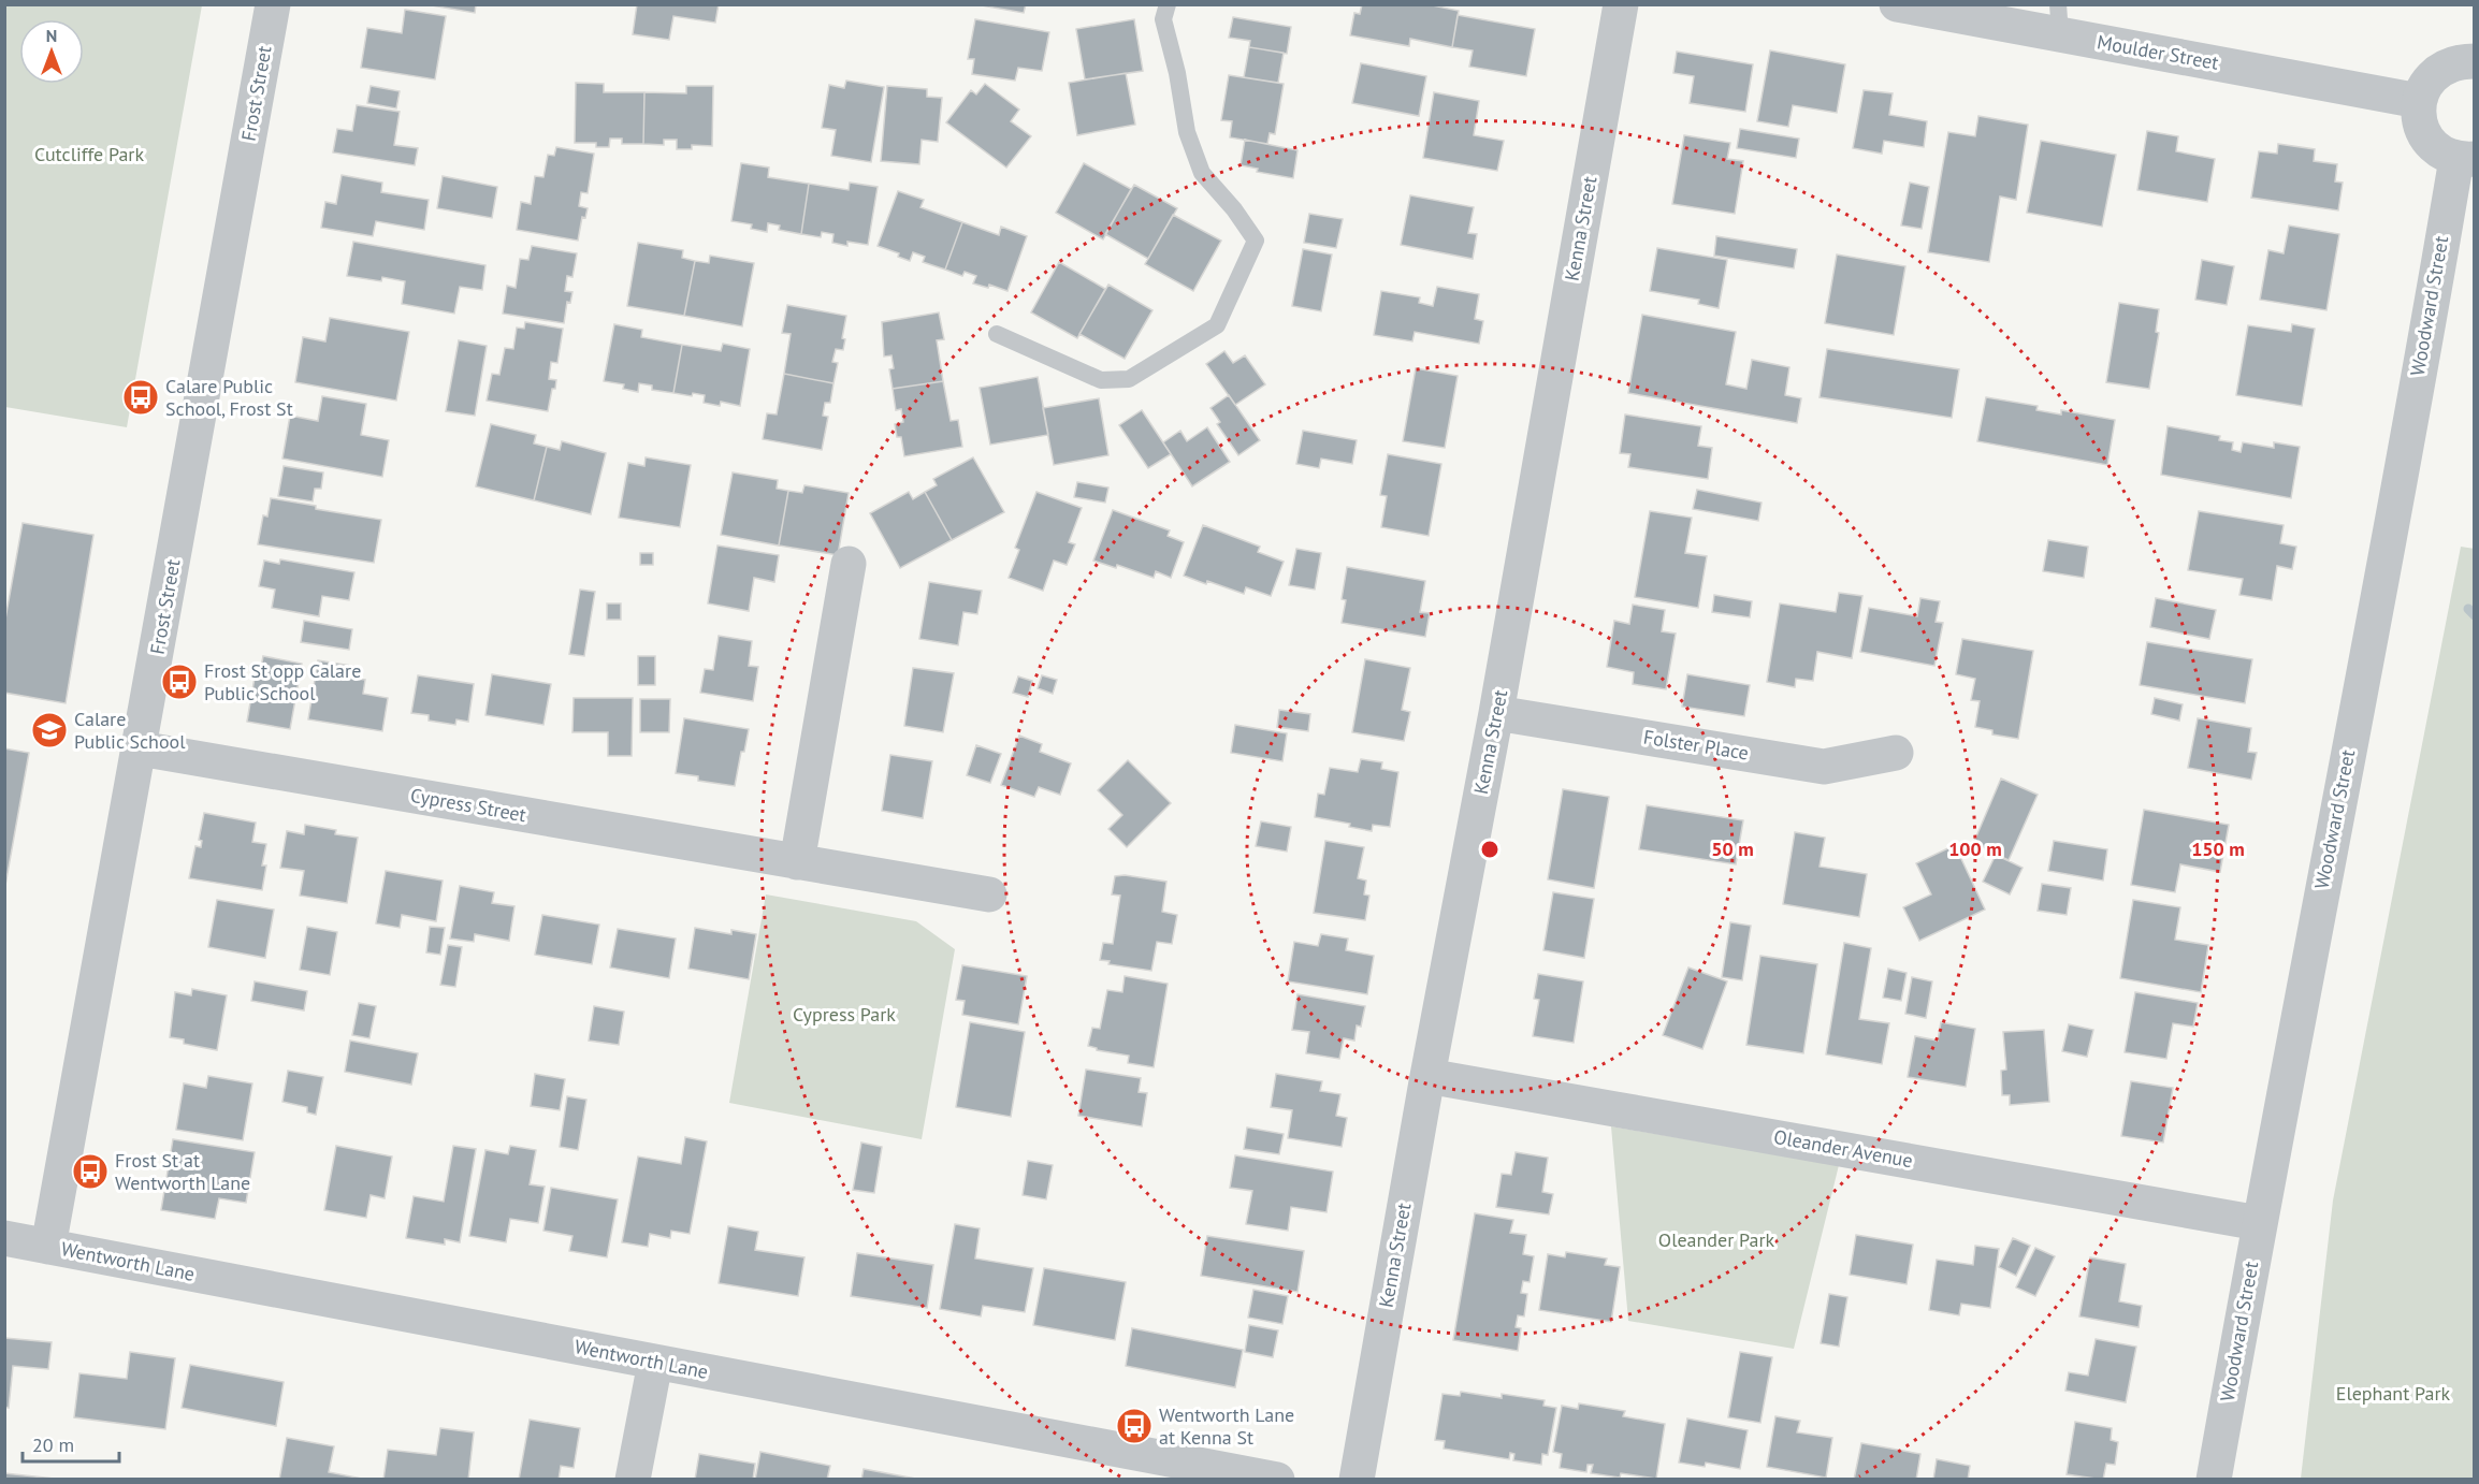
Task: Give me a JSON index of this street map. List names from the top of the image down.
{
  "streets": {
    "street": [
      "Moulder Street",
      "Frost Street",
      "Kenna Street",
      "Woodward Street",
      "Folster Place",
      "Cypress Street",
      "Oleander Avenue",
      "Wentworth Lane"
    ]
  },
  "crossings": [
    ["Frost Street", "Cypress Street"],
    ["Frost Street", "Wentworth Lane"],
    ["Kenna Street", "Folster Place"],
    ["Kenna Street", "Oleander Avenue"],
    ["Woodward Street", "Oleander Avenue"]
  ],
  "parks": [
    "Cutcliffe Park",
    "Cypress Park",
    "Oleander Park",
    "Elephant Park"
  ],
  "places": {
    "bus stop": [
      "Calare Public School, Frost St",
      "Frost St opp Calare Public School",
      "Frost St at Wentworth Lane",
      "Wentworth Lane at Kenna St"
    ],
    "school or university": ["Calare Public School"]
  },
  "scale_bar": "20 m",
  "north": "top",
  "rings": ["50 m", "100 m", "150 m"]
}
